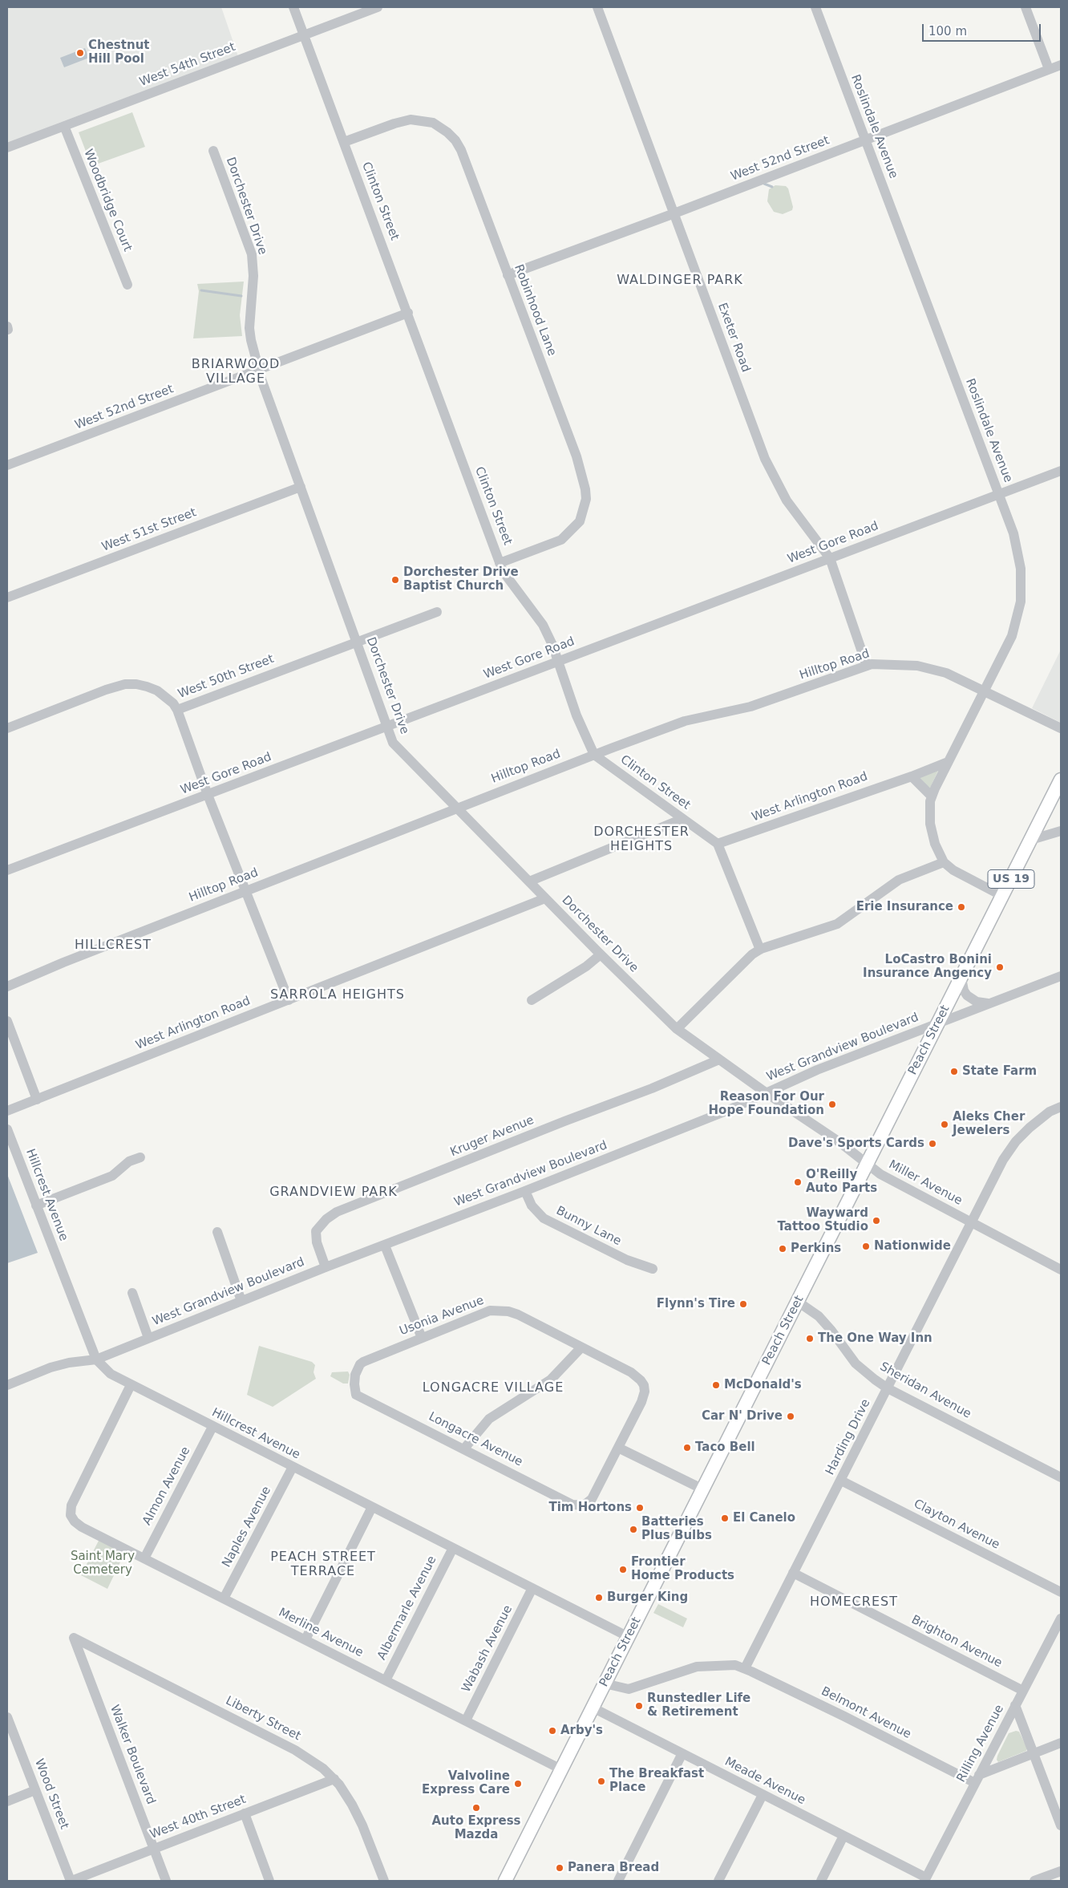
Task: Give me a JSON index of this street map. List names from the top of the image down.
{
  "streets": {
    "main road": ["US 19", "Peach Street"],
    "street": [
      "West 54th Street",
      "Roslindale Avenue",
      "West 52nd Street",
      "Woodbridge Court",
      "Clinton Street",
      "Dorchester Drive",
      "Robinhood Lane",
      "Exeter Road",
      "West 51st Street",
      "West Gore Road",
      "Hilltop Road",
      "West 50th Street",
      "West Arlington Road",
      "West Grandview Boulevard",
      "Kruger Avenue",
      "Miller Avenue",
      "Hillcrest Avenue",
      "Bunny Lane",
      "Usonia Avenue",
      "Sheridan Avenue",
      "Harding Drive",
      "Longacre Avenue",
      "Almon Avenue",
      "Clayton Avenue",
      "Naples Avenue",
      "Albermarle Avenue",
      "Merline Avenue",
      "Brighton Avenue",
      "Wabash Avenue",
      "Belmont Avenue",
      "Liberty Street",
      "Rilling Avenue",
      "Walker Boulevard",
      "Meade Avenue",
      "Wood Street",
      "West 40th Street"
    ]
  },
  "crossings": [
    ["West 54th Street", "Woodbridge Court"],
    ["West 54th Street", "Clinton Street"],
    ["Roslindale Avenue", "West 52nd Street"],
    ["Roslindale Avenue", "West Gore Road"],
    ["Roslindale Avenue", "Hilltop Road"],
    ["Roslindale Avenue", "West Arlington Road"],
    ["West 52nd Street", "Clinton Street"],
    ["West 52nd Street", "Dorchester Drive"],
    ["West 52nd Street", "Robinhood Lane"],
    ["West 52nd Street", "Exeter Road"],
    ["Clinton Street", "Robinhood Lane"],
    ["Clinton Street", "West Gore Road"],
    ["Clinton Street", "Hilltop Road"],
    ["Clinton Street", "West Arlington Road"],
    ["Dorchester Drive", "West 51st Street"],
    ["Dorchester Drive", "West Gore Road"],
    ["Dorchester Drive", "Hilltop Road"],
    ["Dorchester Drive", "West 50th Street"],
    ["Dorchester Drive", "West Arlington Road"],
    ["Dorchester Drive", "West Grandview Boulevard"],
    ["Dorchester Drive", "Kruger Avenue"],
    ["Dorchester Drive", "Miller Avenue"],
    ["Exeter Road", "West Gore Road"],
    ["Exeter Road", "Hilltop Road"],
    ["Peach Street", "West Grandview Boulevard"],
    ["Peach Street", "Miller Avenue"],
    ["Peach Street", "Hillcrest Avenue"],
    ["Peach Street", "Sheridan Avenue"],
    ["Peach Street", "Merline Avenue"],
    ["Peach Street", "Meade Avenue"],
    ["West Grandview Boulevard", "Kruger Avenue"],
    ["West Grandview Boulevard", "Miller Avenue"],
    ["West Grandview Boulevard", "Hillcrest Avenue"],
    ["West Grandview Boulevard", "Bunny Lane"],
    ["Miller Avenue", "Harding Drive"],
    ["Hillcrest Avenue", "Almon Avenue"],
    ["Hillcrest Avenue", "Naples Avenue"],
    ["Hillcrest Avenue", "Albermarle Avenue"],
    ["Hillcrest Avenue", "Merline Avenue"],
    ["Hillcrest Avenue", "Wabash Avenue"],
    ["Usonia Avenue", "Longacre Avenue"],
    ["Sheridan Avenue", "Harding Drive"],
    ["Harding Drive", "Clayton Avenue"],
    ["Harding Drive", "Brighton Avenue"],
    ["Harding Drive", "Belmont Avenue"],
    ["Almon Avenue", "Merline Avenue"],
    ["Naples Avenue", "Merline Avenue"],
    ["Albermarle Avenue", "Merline Avenue"],
    ["Merline Avenue", "Wabash Avenue"],
    ["Brighton Avenue", "Rilling Avenue"],
    ["Belmont Avenue", "Rilling Avenue"],
    ["Liberty Street", "Walker Boulevard"],
    ["Liberty Street", "West 40th Street"],
    ["Rilling Avenue", "Meade Avenue"],
    ["Walker Boulevard", "West 40th Street"],
    ["Wood Street", "West 40th Street"]
  ],
  "districts": [
    "WALDINGER PARK",
    "BRIARWOOD VILLAGE",
    "DORCHESTER HEIGHTS",
    "HILLCREST",
    "SARROLA HEIGHTS",
    "GRANDVIEW PARK",
    "LONGACRE VILLAGE",
    "PEACH STREET TERRACE",
    "HOMECREST"
  ],
  "parks": ["Saint Mary Cemetery"],
  "places": [
    "Chestnut Hill Pool",
    "Dorchester Drive Baptist Church",
    "Erie Insurance",
    "LoCastro Bonini Insurance Angency",
    "State Farm",
    "Reason For Our Hope Foundation",
    "Aleks Cher Jewelers",
    "Dave's Sports Cards",
    "O'Reilly Auto Parts",
    "Wayward Tattoo Studio",
    "Nationwide",
    "Perkins",
    "Flynn's Tire",
    "The One Way Inn",
    "McDonald's",
    "Car N' Drive",
    "Taco Bell",
    "Tim Hortons",
    "El Canelo",
    "Batteries Plus Bulbs",
    "Frontier Home Products",
    "Burger King",
    "Runstedler Life & Retirement",
    "Arby's",
    "The Breakfast Place",
    "Valvoline Express Care",
    "Auto Express Mazda",
    "Panera Bread"
  ],
  "scale_bar": "100 m"
}
